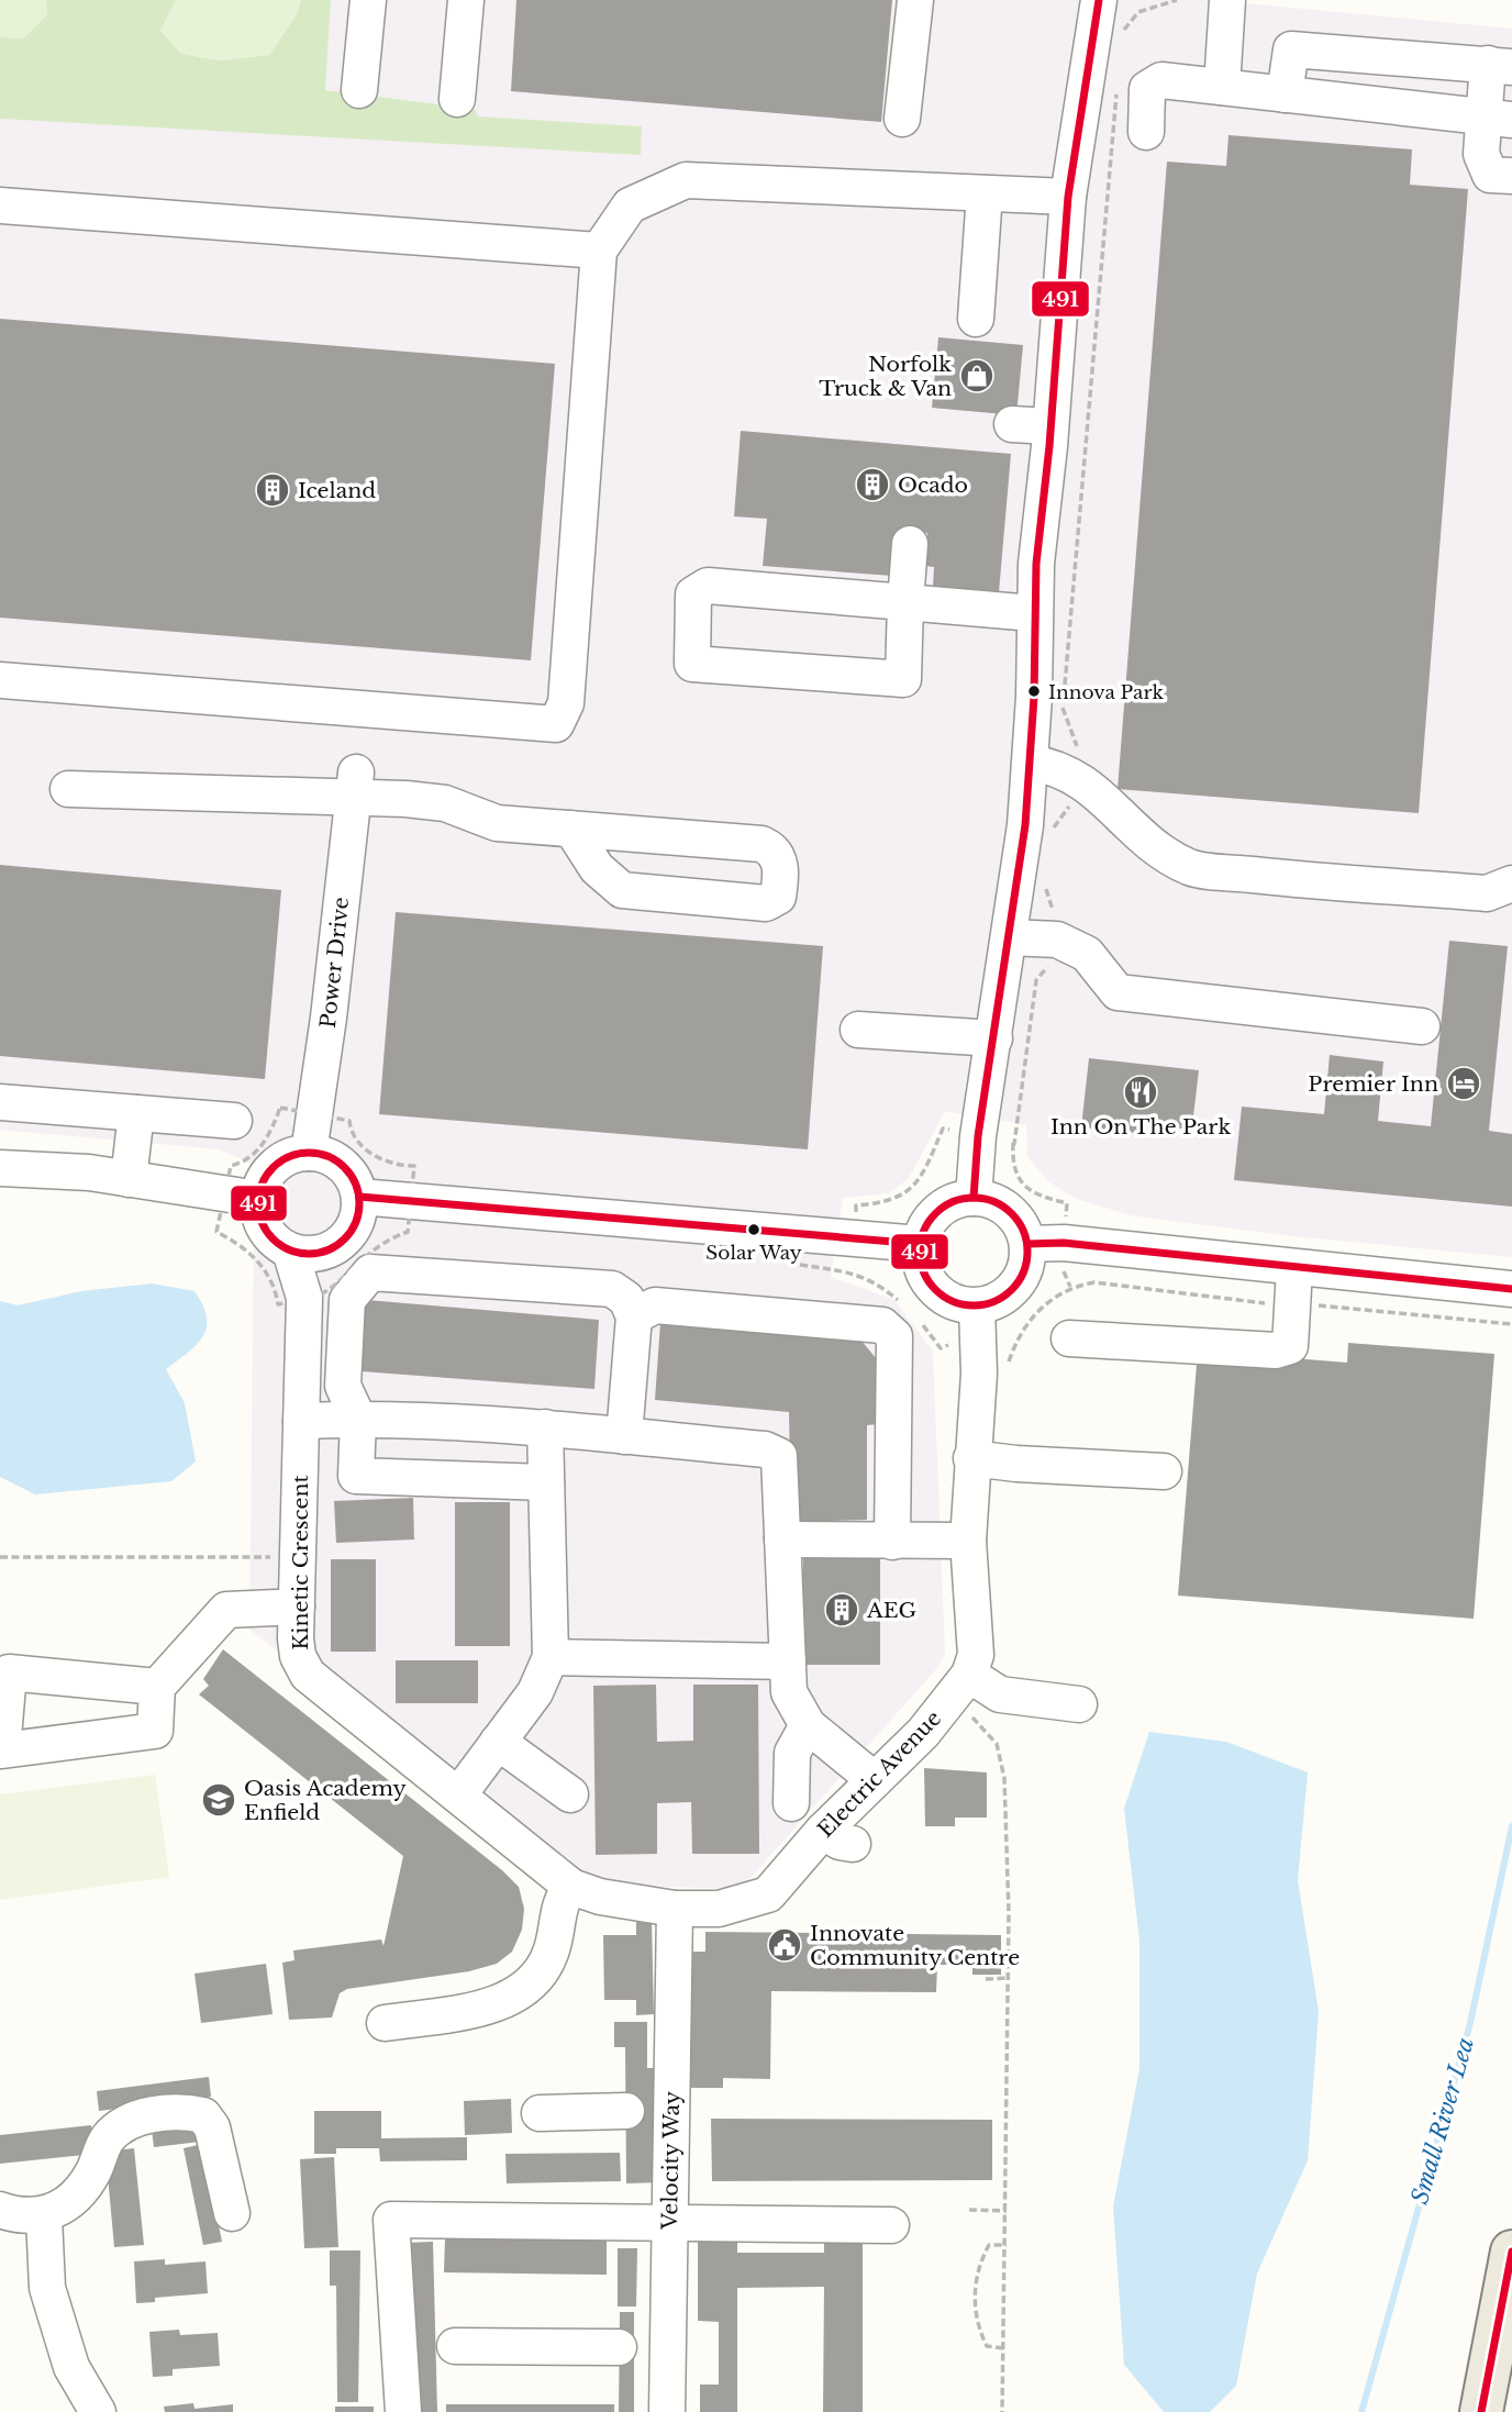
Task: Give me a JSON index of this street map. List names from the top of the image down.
{
  "streets": {
    "street": [
      "Power Drive",
      "Kinetic Crescent",
      "Electric Avenue",
      "Velocity Way"
    ]
  },
  "crossings": [
    ["Power Drive", "Kinetic Crescent"],
    ["Kinetic Crescent", "Electric Avenue"],
    ["Electric Avenue", "Velocity Way"]
  ],
  "water": ["Small River Lea"],
  "places": {
    "shop": ["Norfolk Truck & Van"],
    "building": ["Ocado", "Iceland", "AEG"],
    "other": ["Innova Park", "Solar Way"],
    "hotel": ["Premier Inn"],
    "restaurant": ["Inn On The Park"],
    "school or university": ["Oasis Academy Enfield"],
    "public building": ["Innovate Community Centre"]
  },
  "lines": ["transit line 491"]
}
